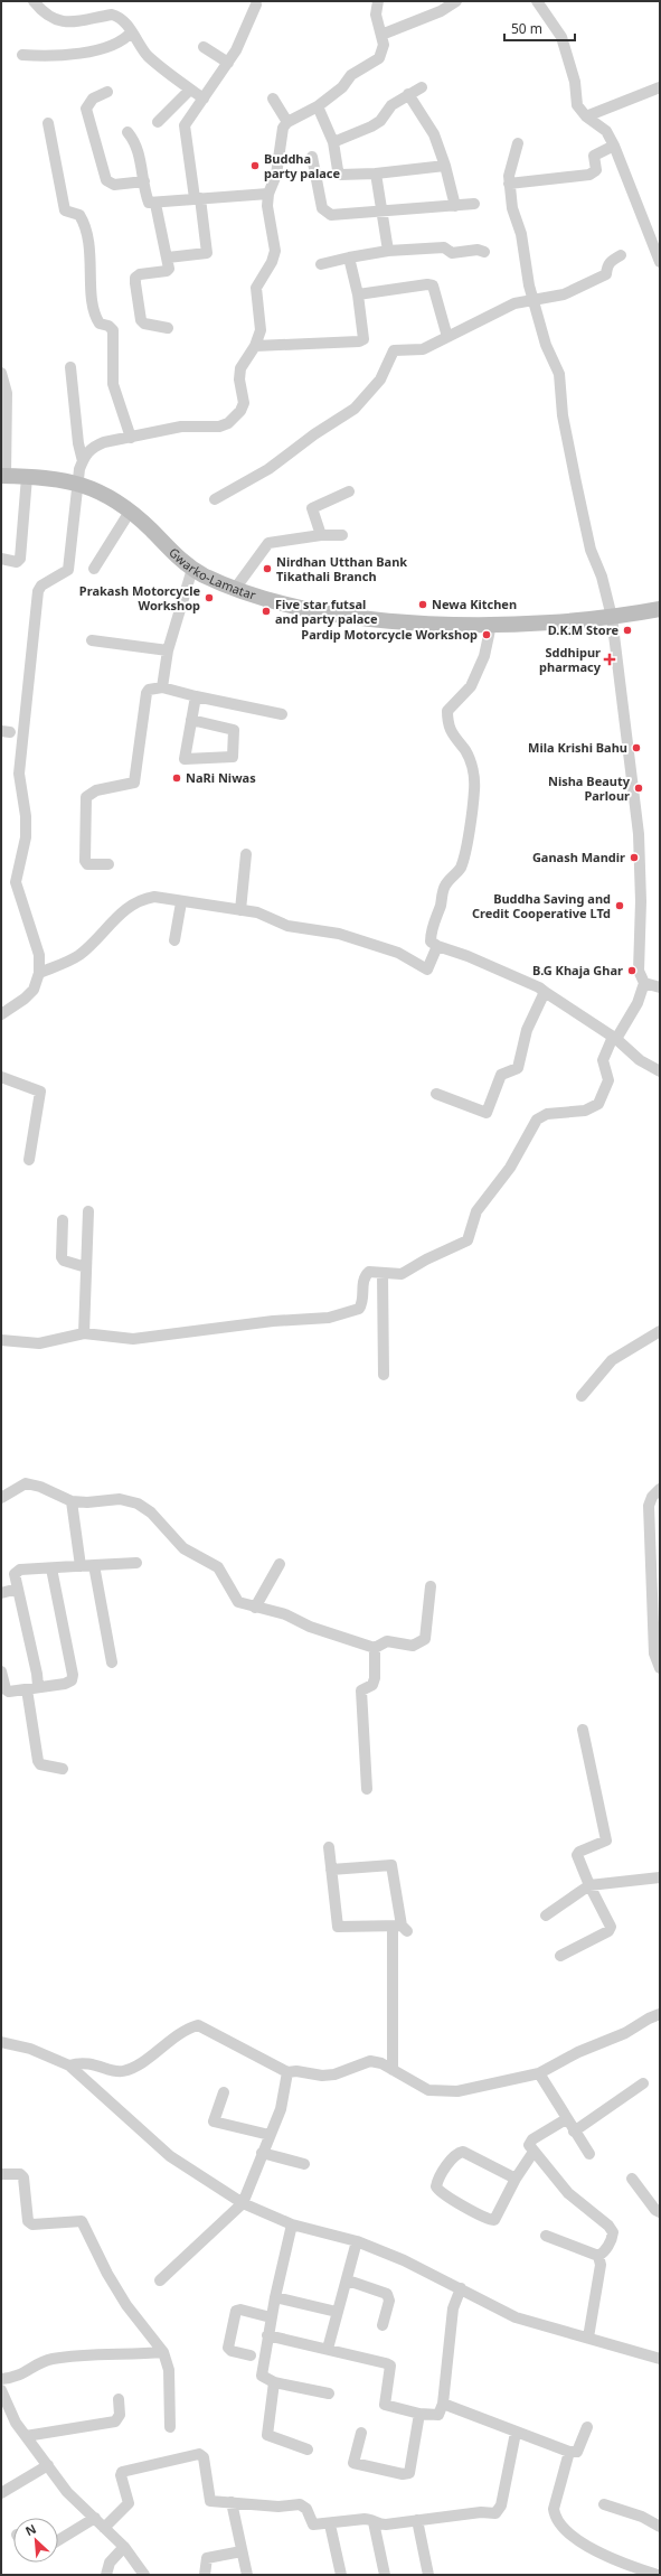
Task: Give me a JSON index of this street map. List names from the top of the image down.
{
  "streets": {
    "main road": ["Gwarko-Lamatar"]
  },
  "places": {
    "other": [
      "Buddha party palace",
      "Nirdhan Utthan Bank Tikathali Branch",
      "Prakash Motorcycle Workshop",
      "Newa Kitchen",
      "Five star futsal and party palace",
      "D.K.M Store",
      "Pardip Motorcycle Workshop",
      "Mila Krishi Bahu",
      "NaRi Niwas",
      "Nisha Beauty Parlour",
      "Ganash Mandir",
      "Buddha Saving and Credit Cooperative LTd",
      "B.G Khaja Ghar"
    ],
    "health": ["Sddhipur pharmacy"]
  },
  "scale_bar": "50 m",
  "north": "top left"
}
